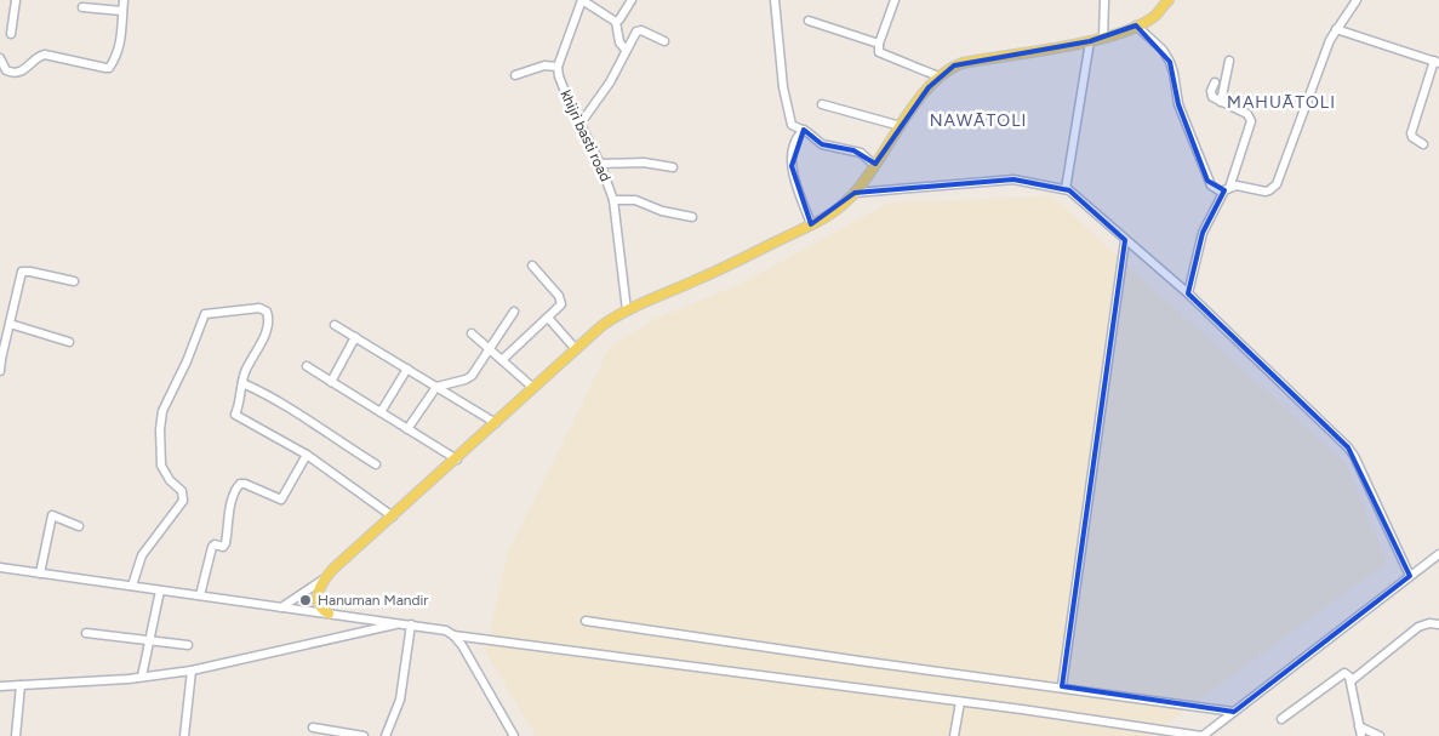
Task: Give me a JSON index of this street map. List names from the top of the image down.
{
  "streets": {
    "street": ["khijri basti road"]
  },
  "districts": ["MAHUĀTOLI", "NAWĀTOLI"],
  "places": ["Hanuman Mandir"]
}
